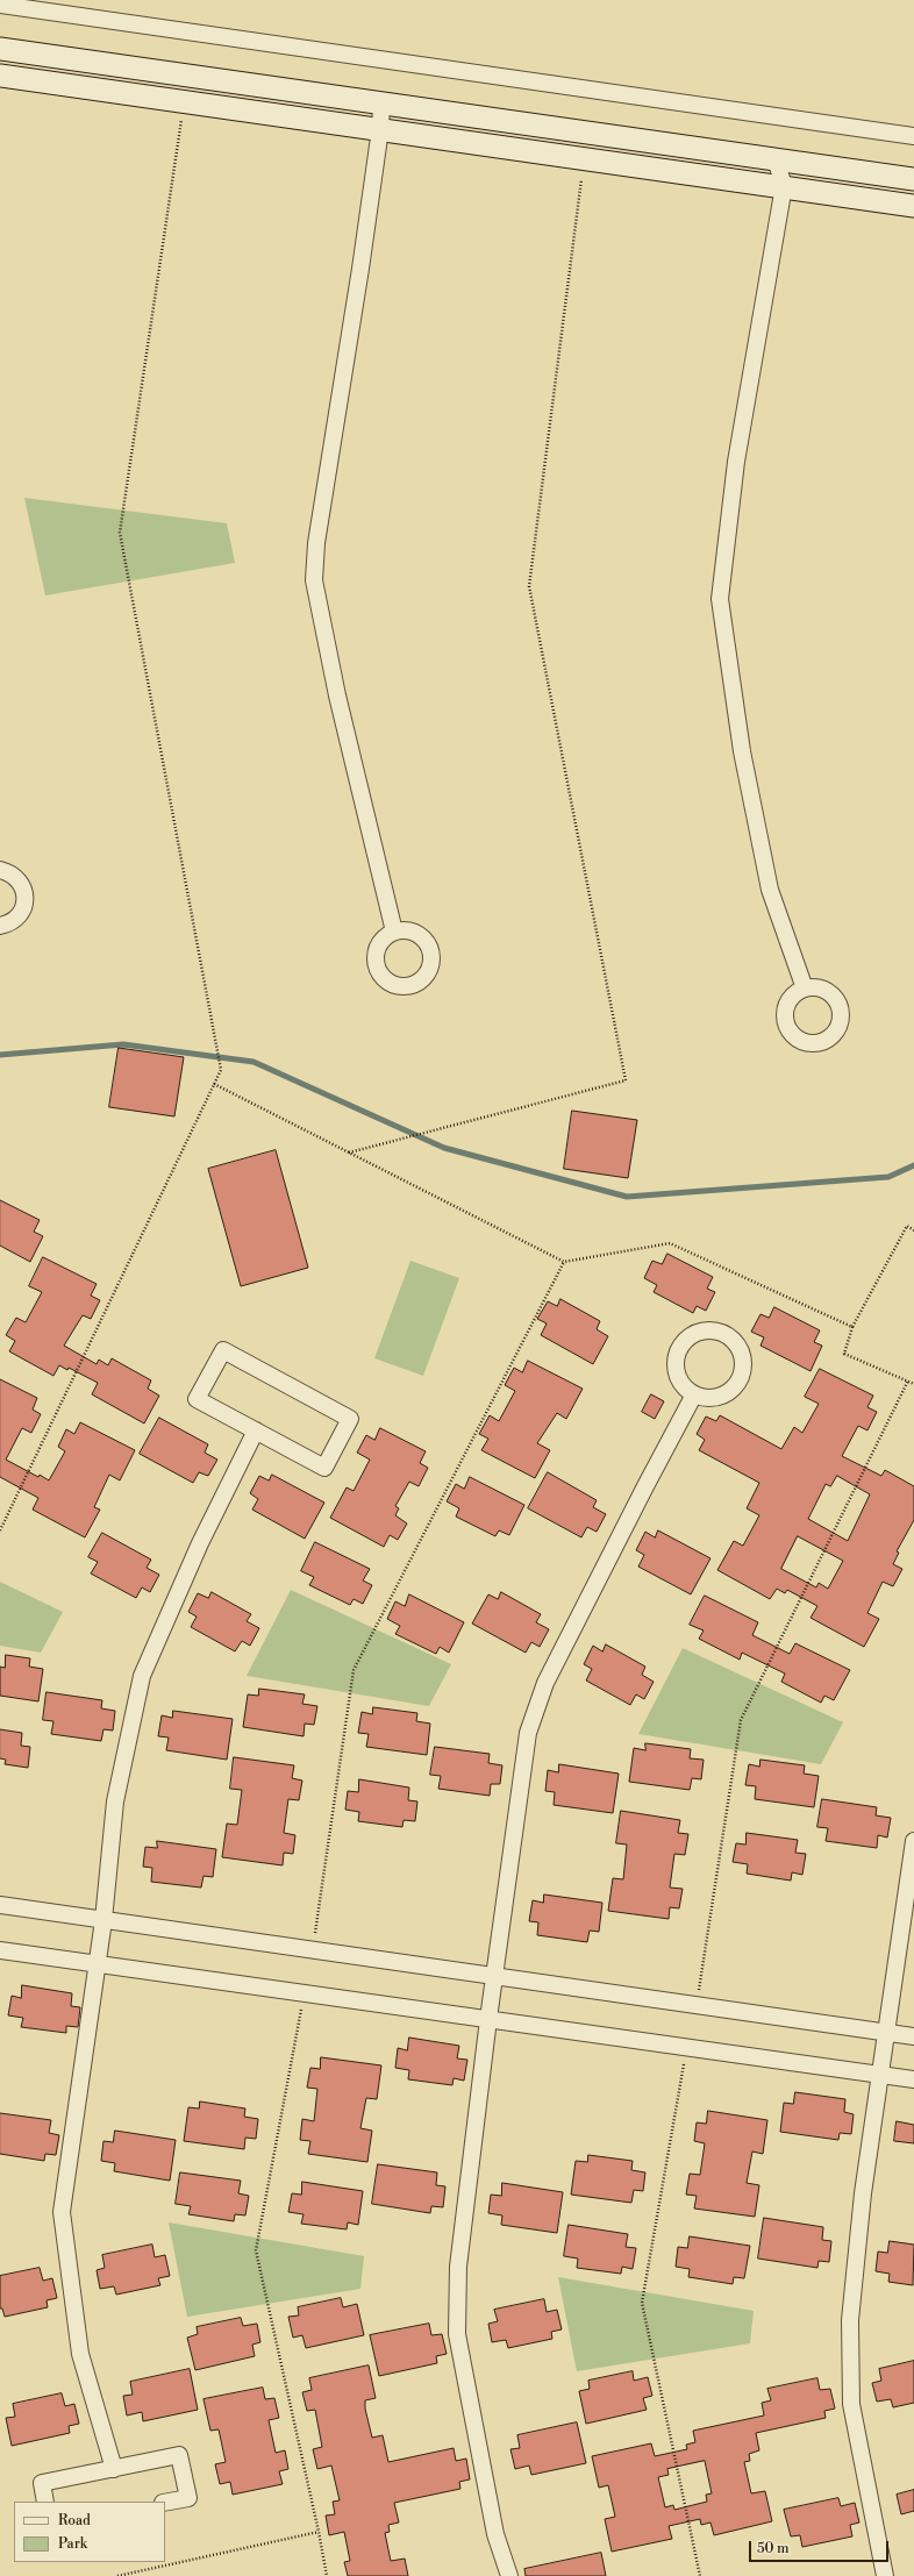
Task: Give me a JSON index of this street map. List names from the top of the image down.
{
  "legend": ["Road", "Park"],
  "scale_bar": "50 m"
}
